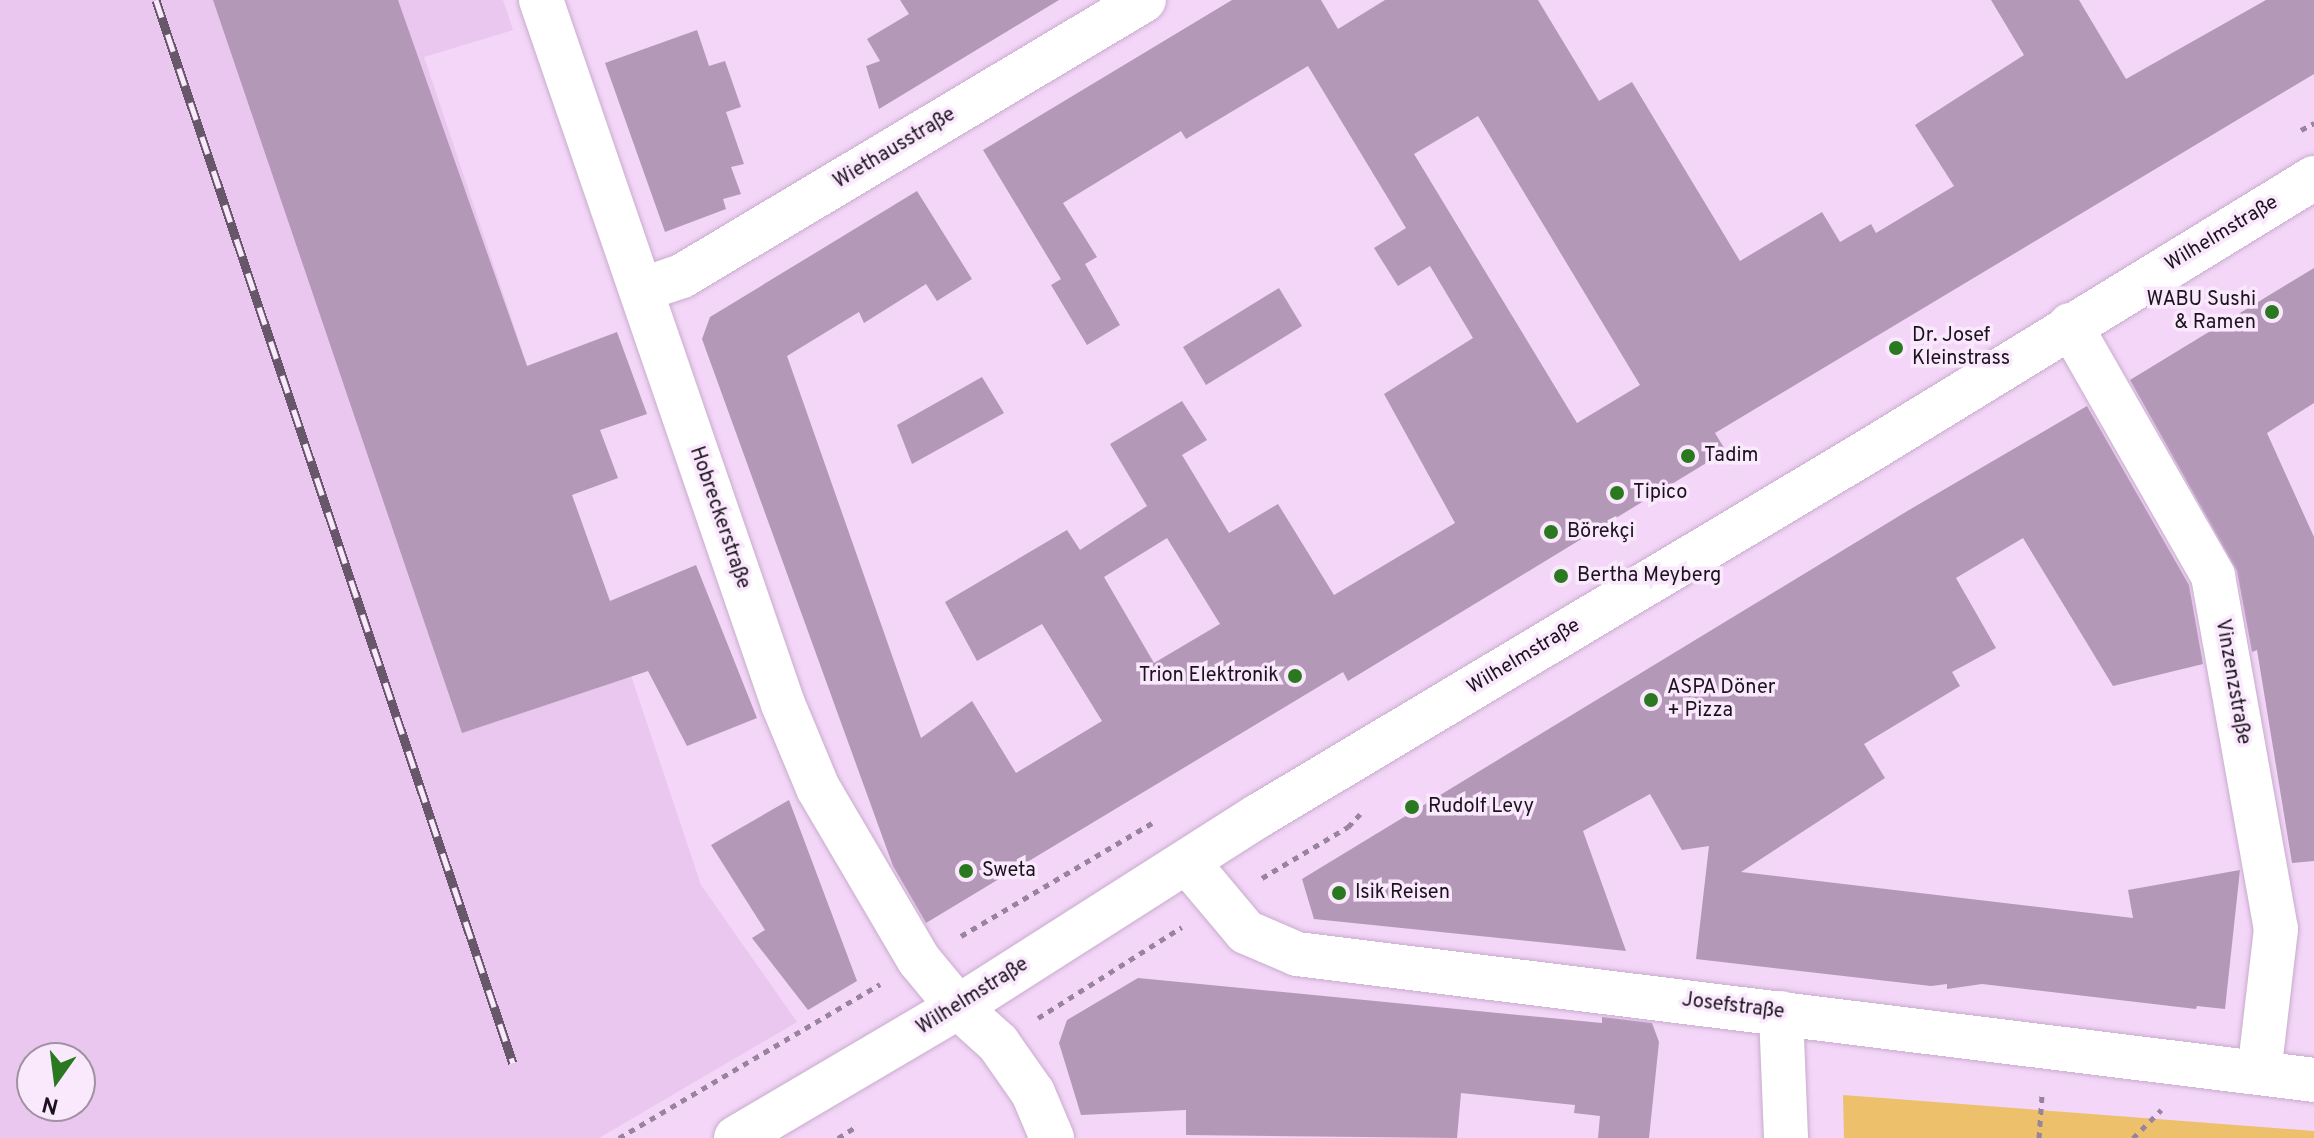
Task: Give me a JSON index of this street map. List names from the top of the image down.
{
  "streets": {
    "street": [
      "Wiethausstraße",
      "Wilhelmstraße",
      "Hobreckerstraße",
      "Vinzenzstraße",
      "Josefstraße"
    ]
  },
  "crossings": [
    ["Wiethausstraße", "Hobreckerstraße"],
    ["Wilhelmstraße", "Hobreckerstraße"],
    ["Wilhelmstraße", "Vinzenzstraße"],
    ["Wilhelmstraße", "Josefstraße"],
    ["Vinzenzstraße", "Josefstraße"]
  ],
  "places": [
    "WABU Sushi & Ramen",
    "Dr. Josef Kleinstrass",
    "Tadim",
    "Tipico",
    "Börekçi",
    "Bertha Meyberg",
    "Trion Elektronik",
    "ASPA Döner + Pizza",
    "Rudolf Levy",
    "Sweta",
    "Isik Reisen"
  ],
  "north": "bottom"
}
